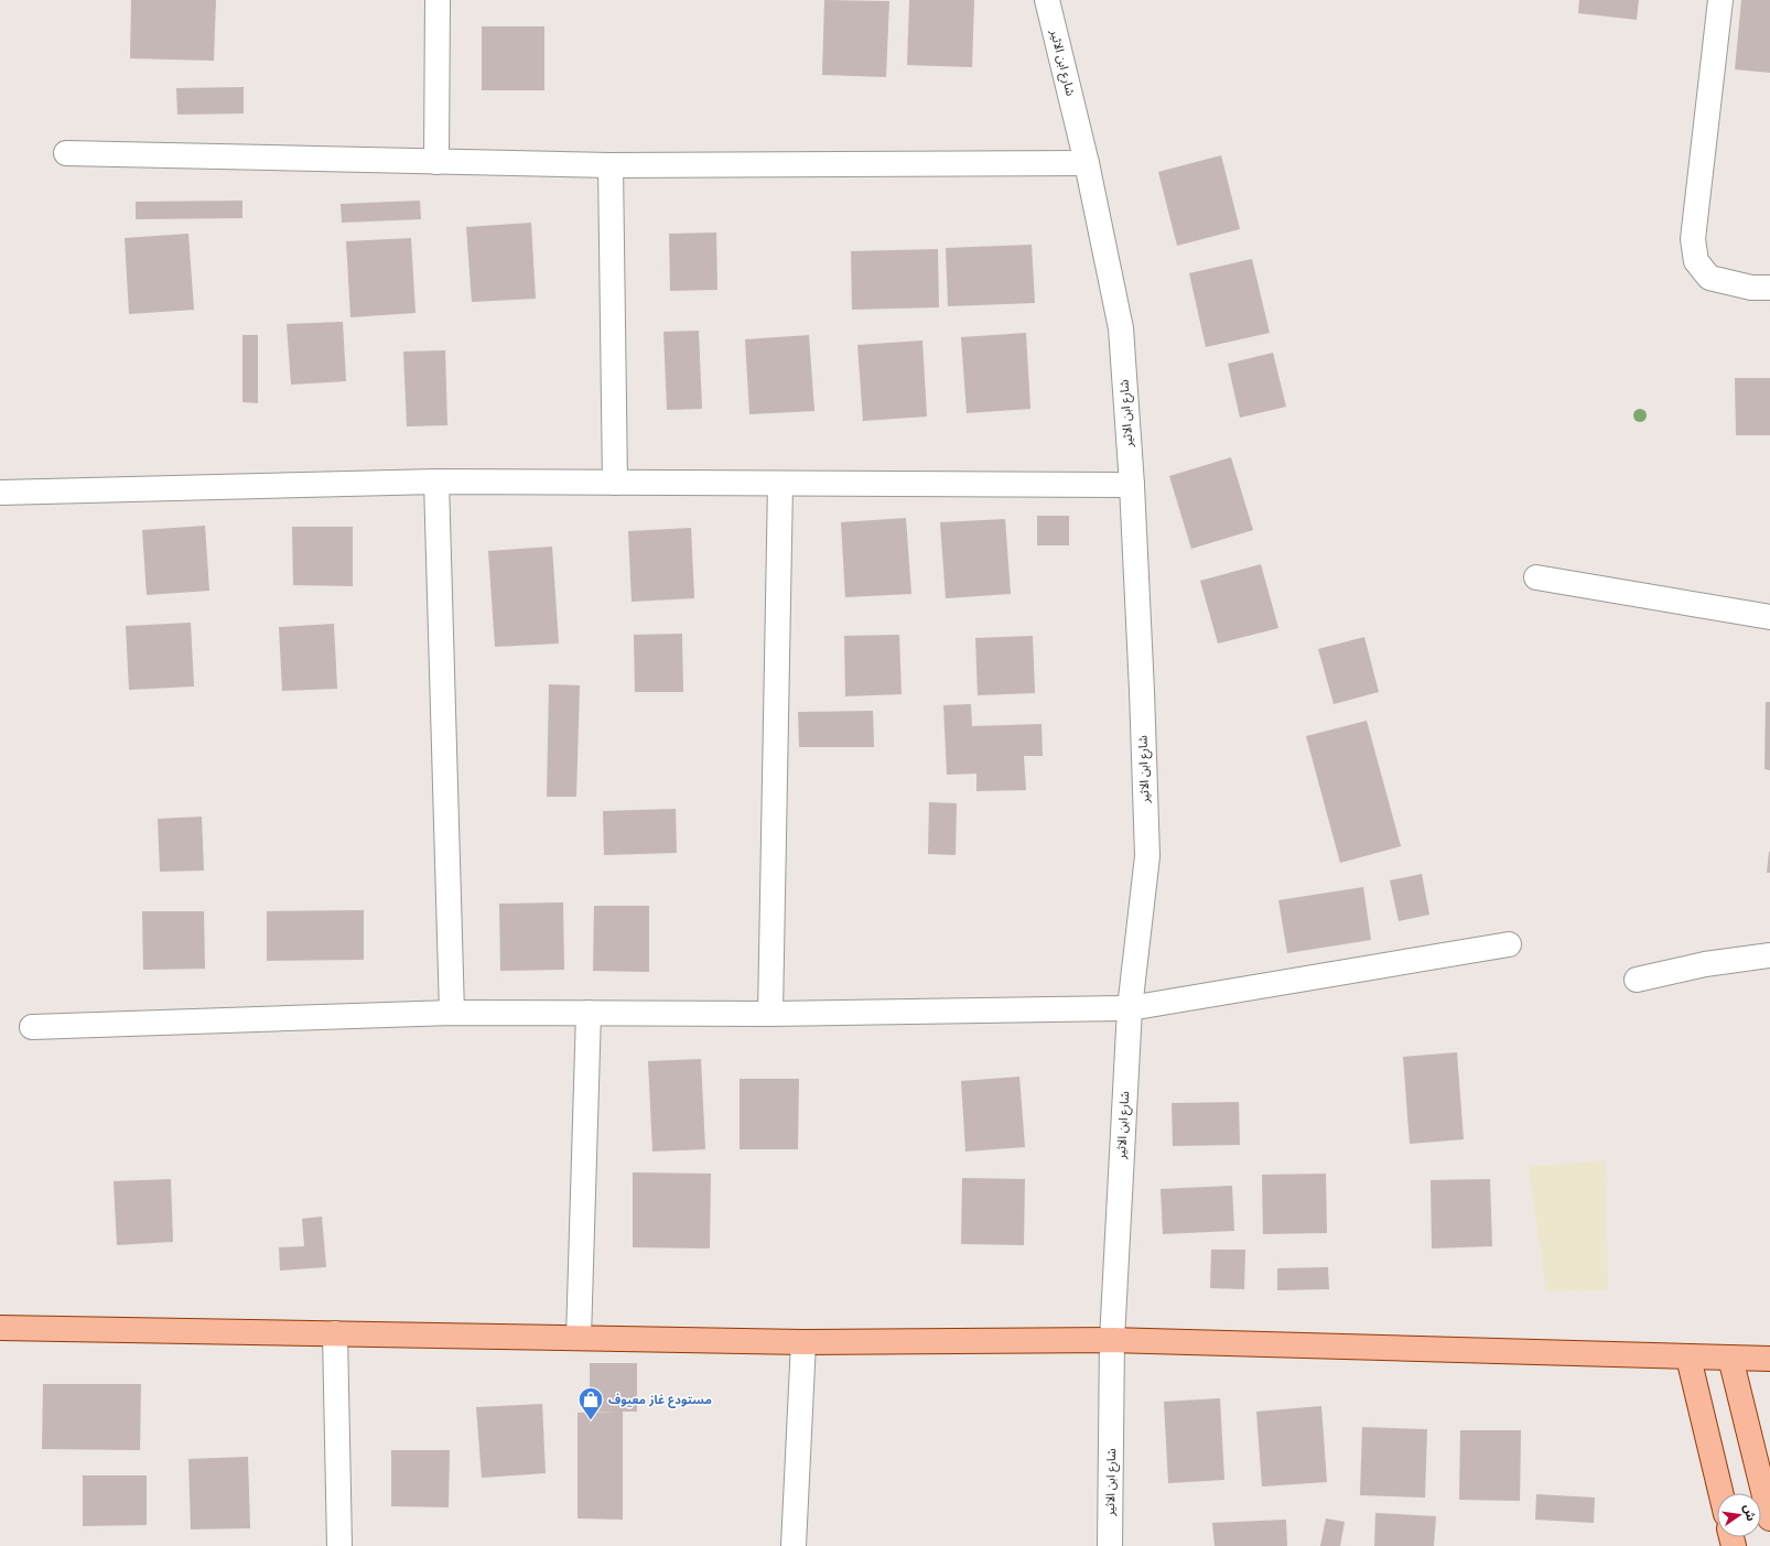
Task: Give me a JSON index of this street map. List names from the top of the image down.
{
  "streets": {
    "street": ["شارع ابن الاثير"]
  },
  "places": {
    "shop": ["مستودع غاز معيوف"]
  },
  "north": "right"
}
